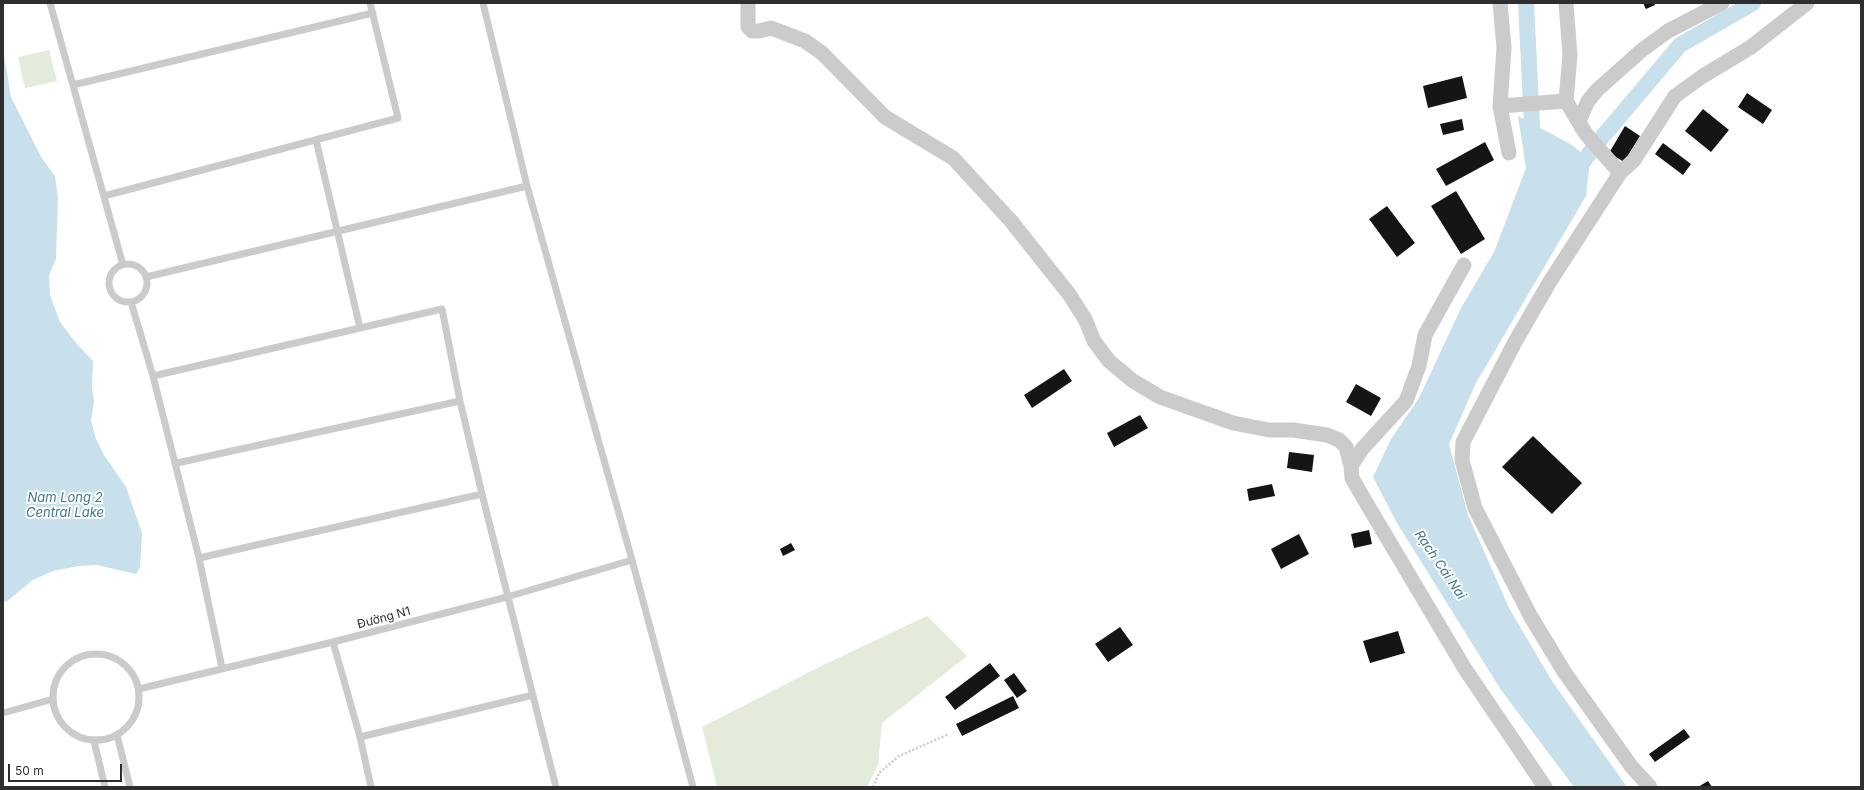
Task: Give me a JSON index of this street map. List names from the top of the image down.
{
  "streets": {
    "lane": ["Đường N1"]
  },
  "water": ["Nam Long 2 Central Lake", "Rạch Cái Nai"],
  "scale_bar": "50 m"
}
